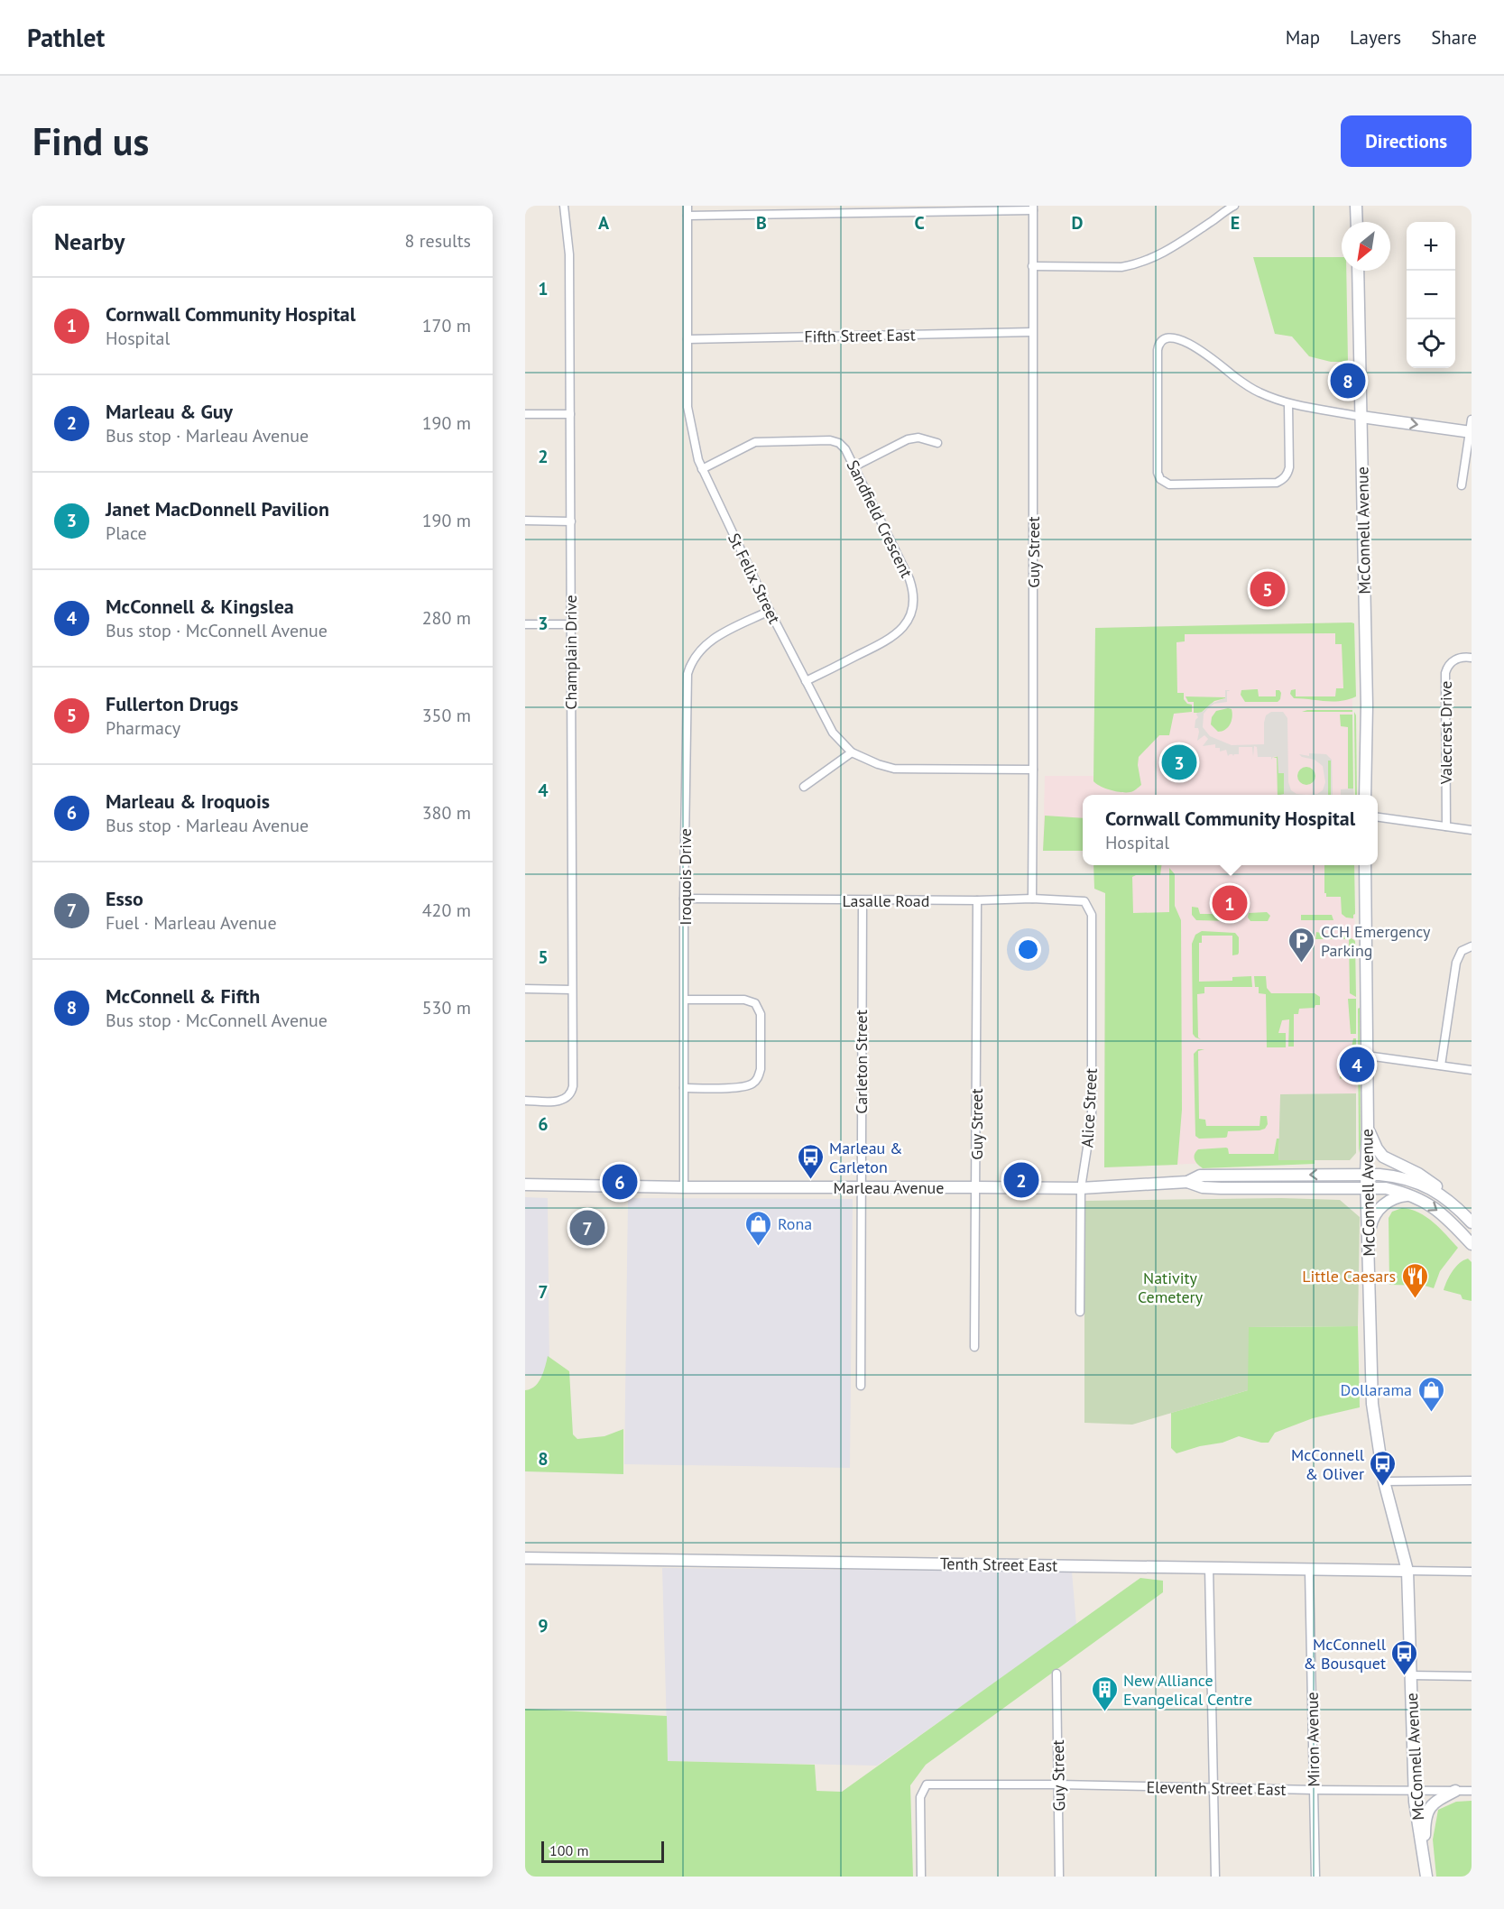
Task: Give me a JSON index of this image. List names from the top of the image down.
{
  "streets": {
    "main road": ["McConnell Avenue", "Marleau Avenue", "Tenth Street East"],
    "street": [
      "Fifth Street East",
      "Sandfield Crescent",
      "Guy Street",
      "St Felix Street",
      "Champlain Drive",
      "Valecrest Drive",
      "Iroquois Drive",
      "Lasalle Road",
      "Carleton Street",
      "Alice Street",
      "Miron Avenue",
      "Eleventh Street East"
    ]
  },
  "crossings": [
    ["Fifth Street East", "Guy Street"],
    ["Fifth Street East", "St Felix Street"],
    ["Sandfield Crescent", "St Felix Street"],
    ["McConnell Avenue", "Marleau Avenue"],
    ["McConnell Avenue", "Tenth Street East"],
    ["McConnell Avenue", "Eleventh Street East"],
    ["Guy Street", "St Felix Street"],
    ["Guy Street", "Lasalle Road"],
    ["Guy Street", "Marleau Avenue"],
    ["Guy Street", "Eleventh Street East"],
    ["St Felix Street", "Iroquois Drive"],
    ["Iroquois Drive", "Lasalle Road"],
    ["Iroquois Drive", "Marleau Avenue"],
    ["Lasalle Road", "Carleton Street"],
    ["Lasalle Road", "Alice Street"],
    ["Carleton Street", "Marleau Avenue"],
    ["Alice Street", "Marleau Avenue"],
    ["Tenth Street East", "Miron Avenue"],
    ["Miron Avenue", "Eleventh Street East"]
  ],
  "parks": ["Nativity Cemetery"],
  "places": {
    "parking": ["CCH Emergency Parking"],
    "bus stop": ["Marleau & Carleton", "McConnell & Oliver", "McConnell & Bousquet"],
    "shop": ["Rona", "Dollarama"],
    "restaurant": ["Little Caesars"],
    "building": ["New Alliance Evangelical Centre"]
  },
  "scale_bar": "100 m",
  "north": "bottom left",
  "page": {
    "header": "Pathlet",
    "nav": ["Map", "Layers", "Share"],
    "buttons": "Directions",
    "title": "Find us",
    "heading": ["Nearby", "8 results"],
    "map_buttons": ["+", "−"],
    "list": [
      {
        "mark": "1",
        "name": "Cornwall Community Hospital",
        "note": "Hospital",
        "value": "170 m"
      },
      {
        "mark": "2",
        "name": "Marleau & Guy",
        "note": "Bus stop · Marleau Avenue",
        "value": "190 m"
      },
      {
        "mark": "3",
        "name": "Janet MacDonnell Pavilion",
        "note": "Place",
        "value": "190 m"
      },
      {
        "mark": "4",
        "name": "McConnell & Kingslea",
        "note": "Bus stop · McConnell Avenue",
        "value": "280 m"
      },
      {
        "mark": "5",
        "name": "Fullerton Drugs",
        "note": "Pharmacy",
        "value": "350 m"
      },
      {
        "mark": "6",
        "name": "Marleau & Iroquois",
        "note": "Bus stop · Marleau Avenue",
        "value": "380 m"
      },
      {
        "mark": "7",
        "name": "Esso",
        "note": "Fuel · Marleau Avenue",
        "value": "420 m"
      },
      {
        "mark": "8",
        "name": "McConnell & Fifth",
        "note": "Bus stop · McConnell Avenue",
        "value": "530 m"
      }
    ],
    "pins": [
      "8",
      "5",
      "3",
      "1",
      "4",
      "2",
      "6",
      "7"
    ],
    "popup": ["Cornwall Community Hospital", "Hospital"],
    "scale": "100 m"
  },
  "grid": {
    "columns": [
      "A",
      "B",
      "C",
      "D",
      "E"
    ],
    "rows": [
      "1",
      "2",
      "3",
      "4",
      "5",
      "6",
      "7",
      "8",
      "9"
    ]
  }
}
